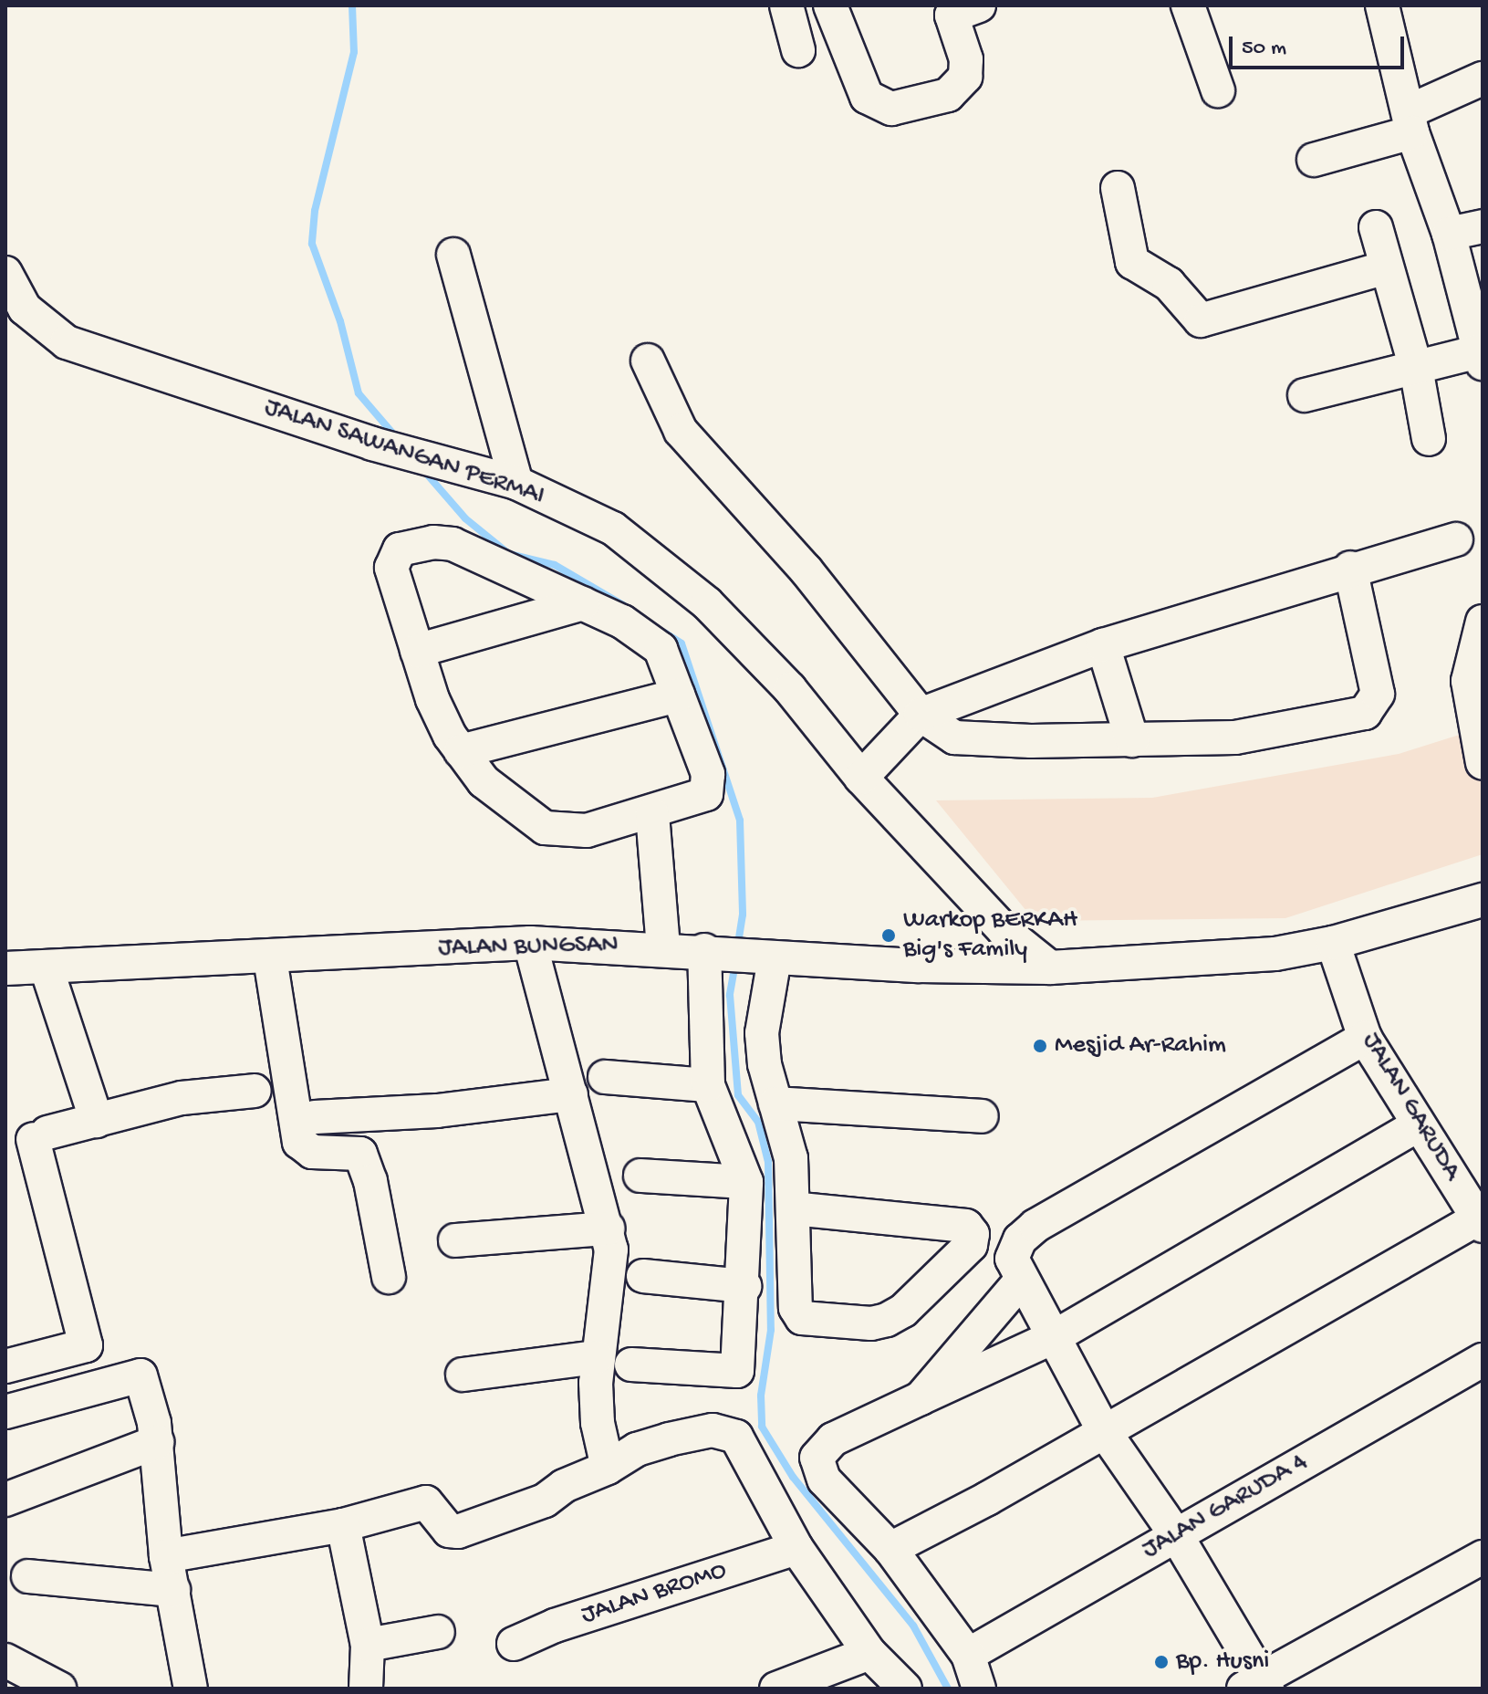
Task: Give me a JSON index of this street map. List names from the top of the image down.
{
  "streets": {
    "street": [
      "JALAN SAWANGAN PERMAI",
      "JALAN BUNGSAN",
      "JALAN GARUDA",
      "JALAN GARUDA 4",
      "JALAN BROMO"
    ]
  },
  "crossings": [
    ["JALAN SAWANGAN PERMAI", "JALAN BUNGSAN"],
    ["JALAN BUNGSAN", "JALAN GARUDA"]
  ],
  "places": ["Warkop BERKAH Big's Family", "Mesjid Ar-Rahim", "Bp. Husni"],
  "scale_bar": "50 m"
}
